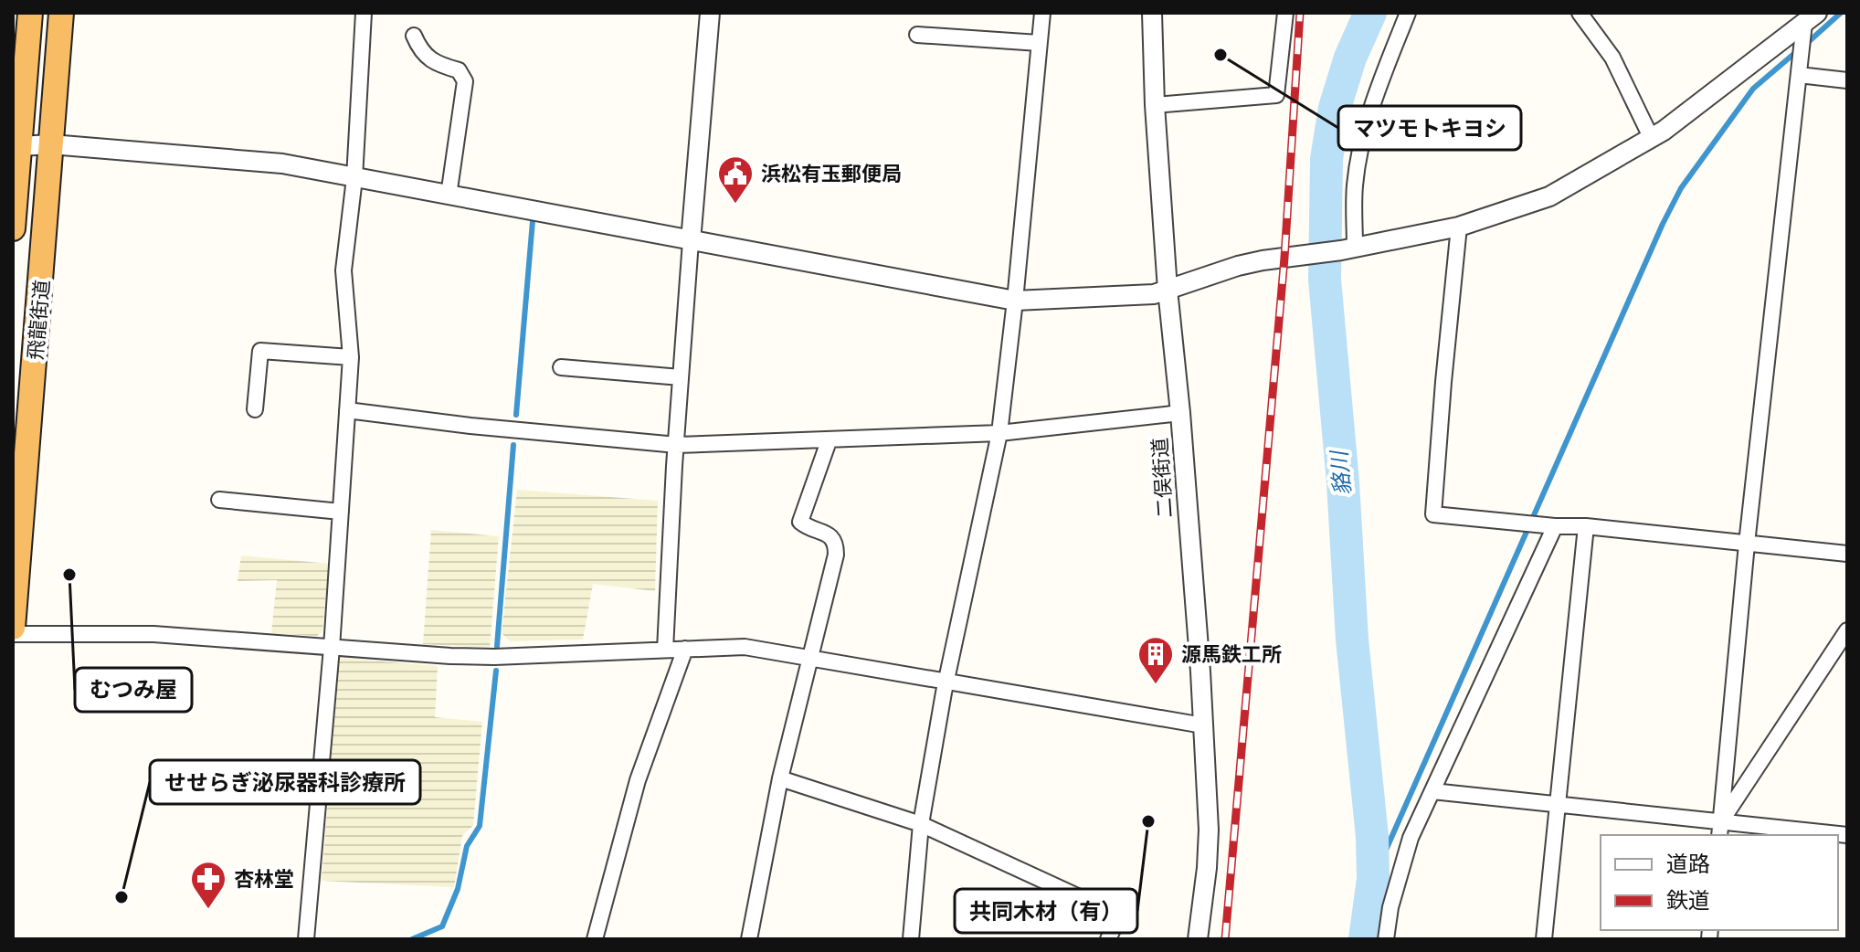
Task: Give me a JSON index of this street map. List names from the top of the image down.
{
  "streets": {
    "highway": ["飛龍街道"],
    "street": ["二俣街道"]
  },
  "water": ["貉川"],
  "places": {
    "other": [
      "マツモトキヨシ",
      "むつみ屋",
      "共同木材（有）",
      "せせらぎ泌尿器科診療所"
    ],
    "public building": ["浜松有玉郵便局"],
    "building": ["源馬鉄工所"],
    "pharmacy": ["杏林堂"]
  },
  "legend": ["道路", "鉄道"]
}
